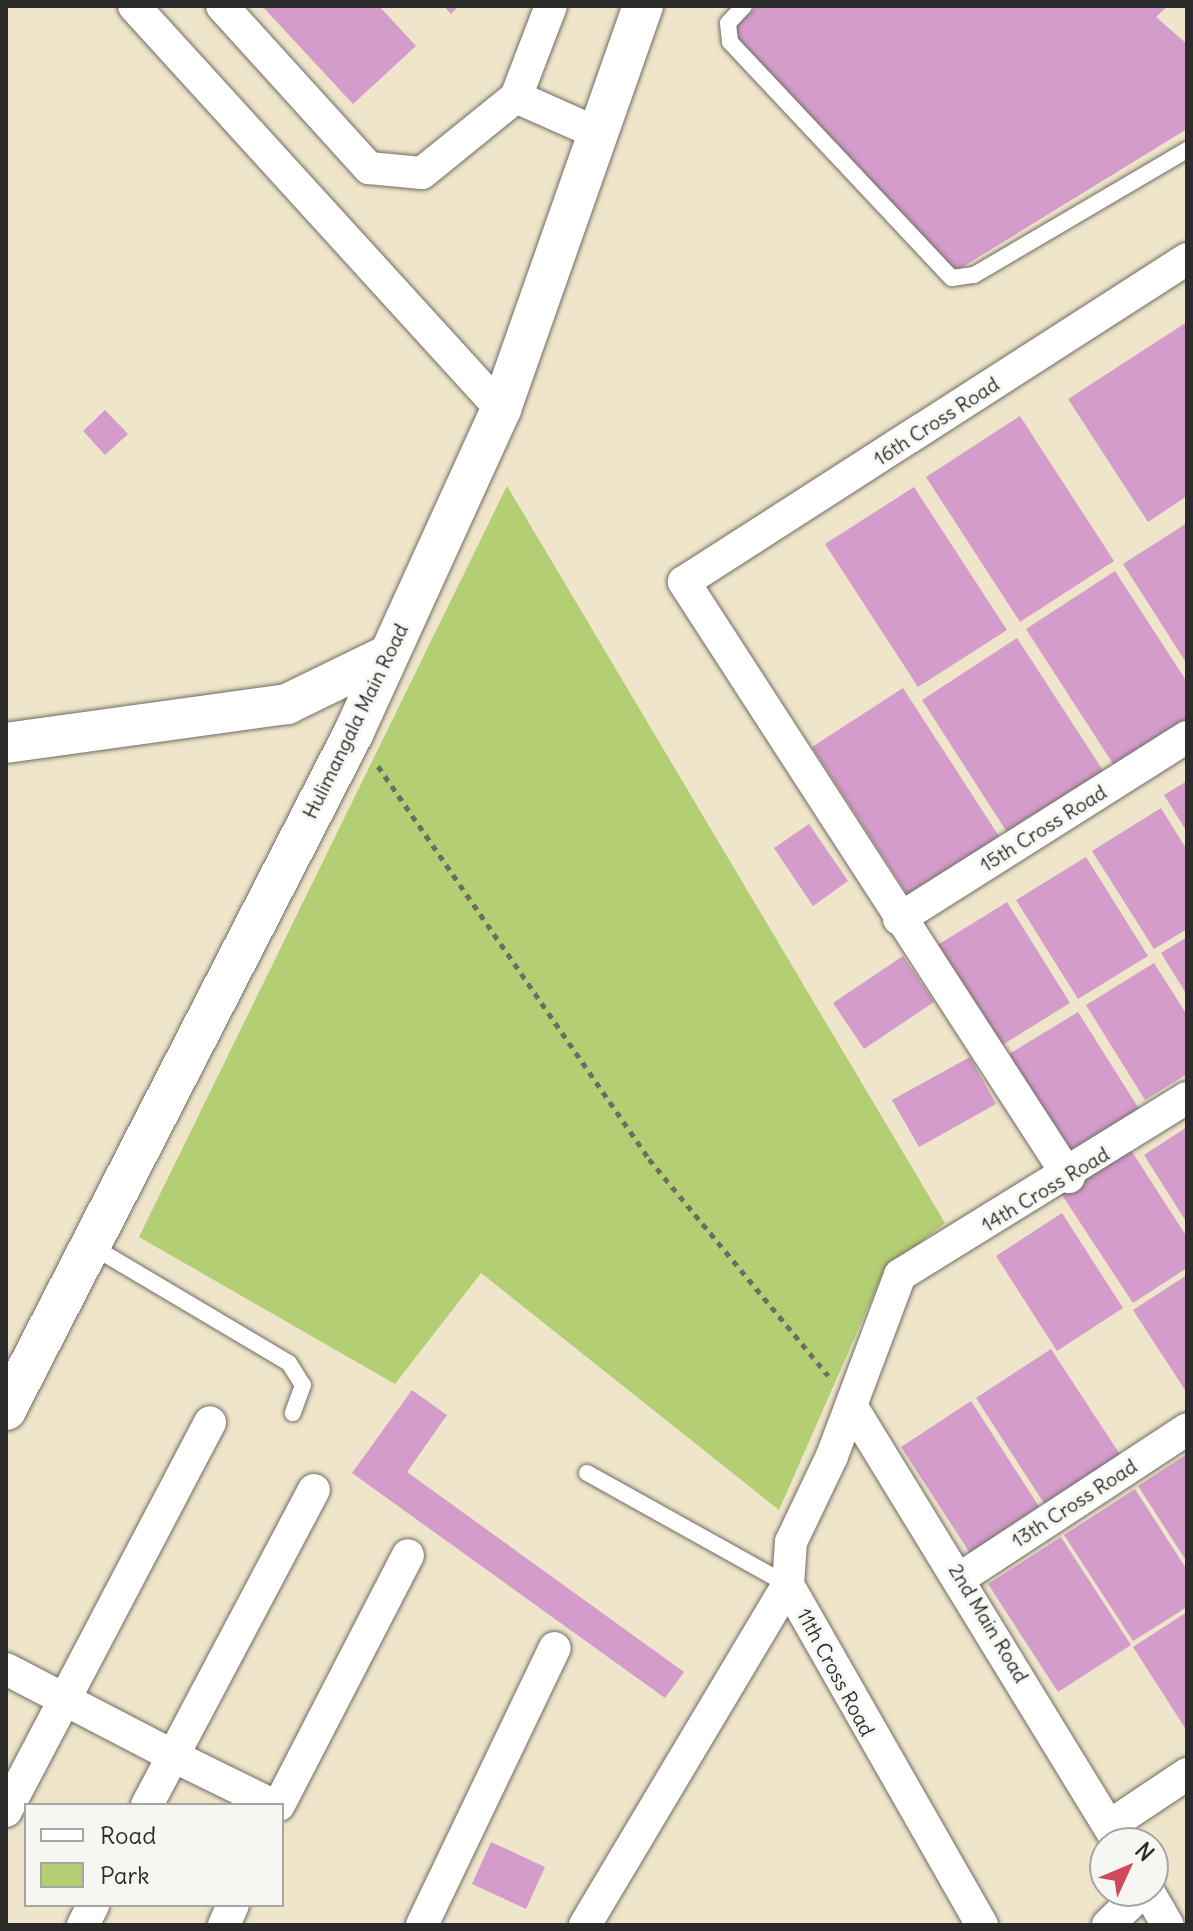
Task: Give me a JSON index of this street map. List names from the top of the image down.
{
  "streets": {
    "street": [
      "16th Cross Road",
      "Hulimangala Main Road",
      "15th Cross Road",
      "14th Cross Road",
      "13th Cross Road",
      "2nd Main Road",
      "11th Cross Road"
    ]
  },
  "crossings": [
    ["16th Cross Road", "15th Cross Road"],
    ["14th Cross Road", "11th Cross Road"],
    ["13th Cross Road", "2nd Main Road"],
    ["2nd Main Road", "11th Cross Road"]
  ],
  "legend": ["Road", "Park"],
  "north": "top right"
}
